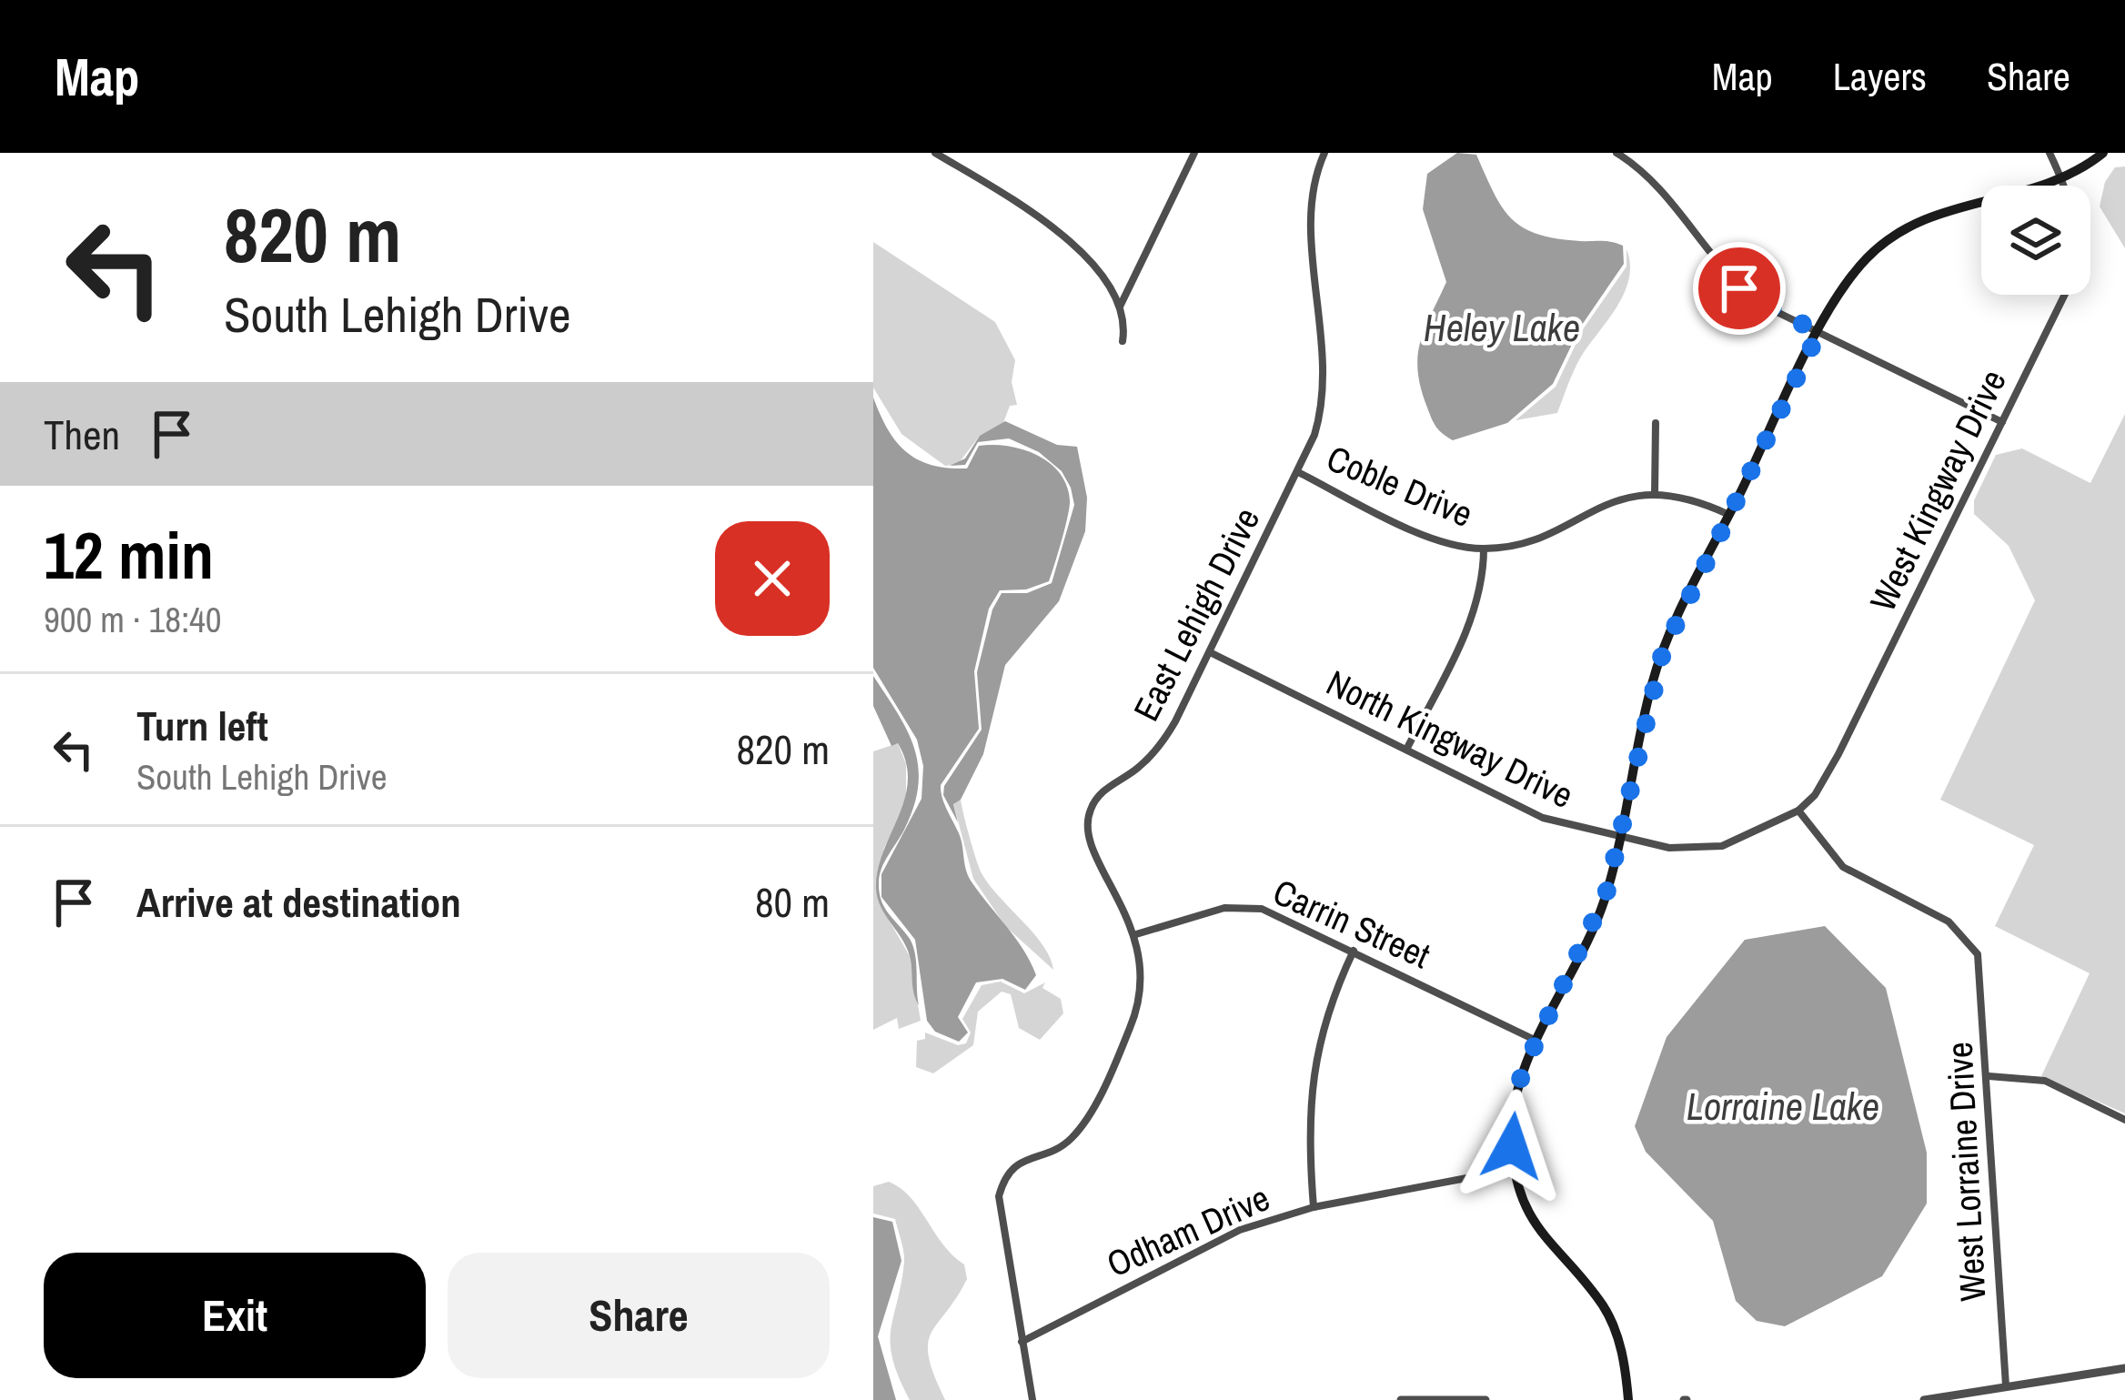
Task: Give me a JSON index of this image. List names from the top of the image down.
{
  "streets": {
    "street": [
      "Coble Drive",
      "West Kingway Drive",
      "East Lehigh Drive",
      "North Kingway Drive",
      "Carrin Street",
      "West Lorraine Drive",
      "Odham Drive"
    ]
  },
  "crossings": [
    ["Coble Drive", "East Lehigh Drive"],
    ["West Kingway Drive", "North Kingway Drive"],
    ["West Kingway Drive", "West Lorraine Drive"],
    ["East Lehigh Drive", "North Kingway Drive"],
    ["East Lehigh Drive", "Carrin Street"],
    ["East Lehigh Drive", "Odham Drive"],
    ["North Kingway Drive", "West Lorraine Drive"]
  ],
  "water": ["Heley Lake", "Lorraine Lake"],
  "page": {
    "header": "Map",
    "nav": ["Map", "Layers", "Share"],
    "turn": ["820 m", "South Lehigh Drive"],
    "then": "Then",
    "heading": ["12 min", "900 m · 18:40"],
    "list": [
      {
        "name": "Turn left",
        "note": "South Lehigh Drive",
        "value": "820 m"
      },
      {
        "name": "Arrive at destination",
        "value": "80 m"
      }
    ],
    "buttons": ["Exit", "Share"]
  }
}
